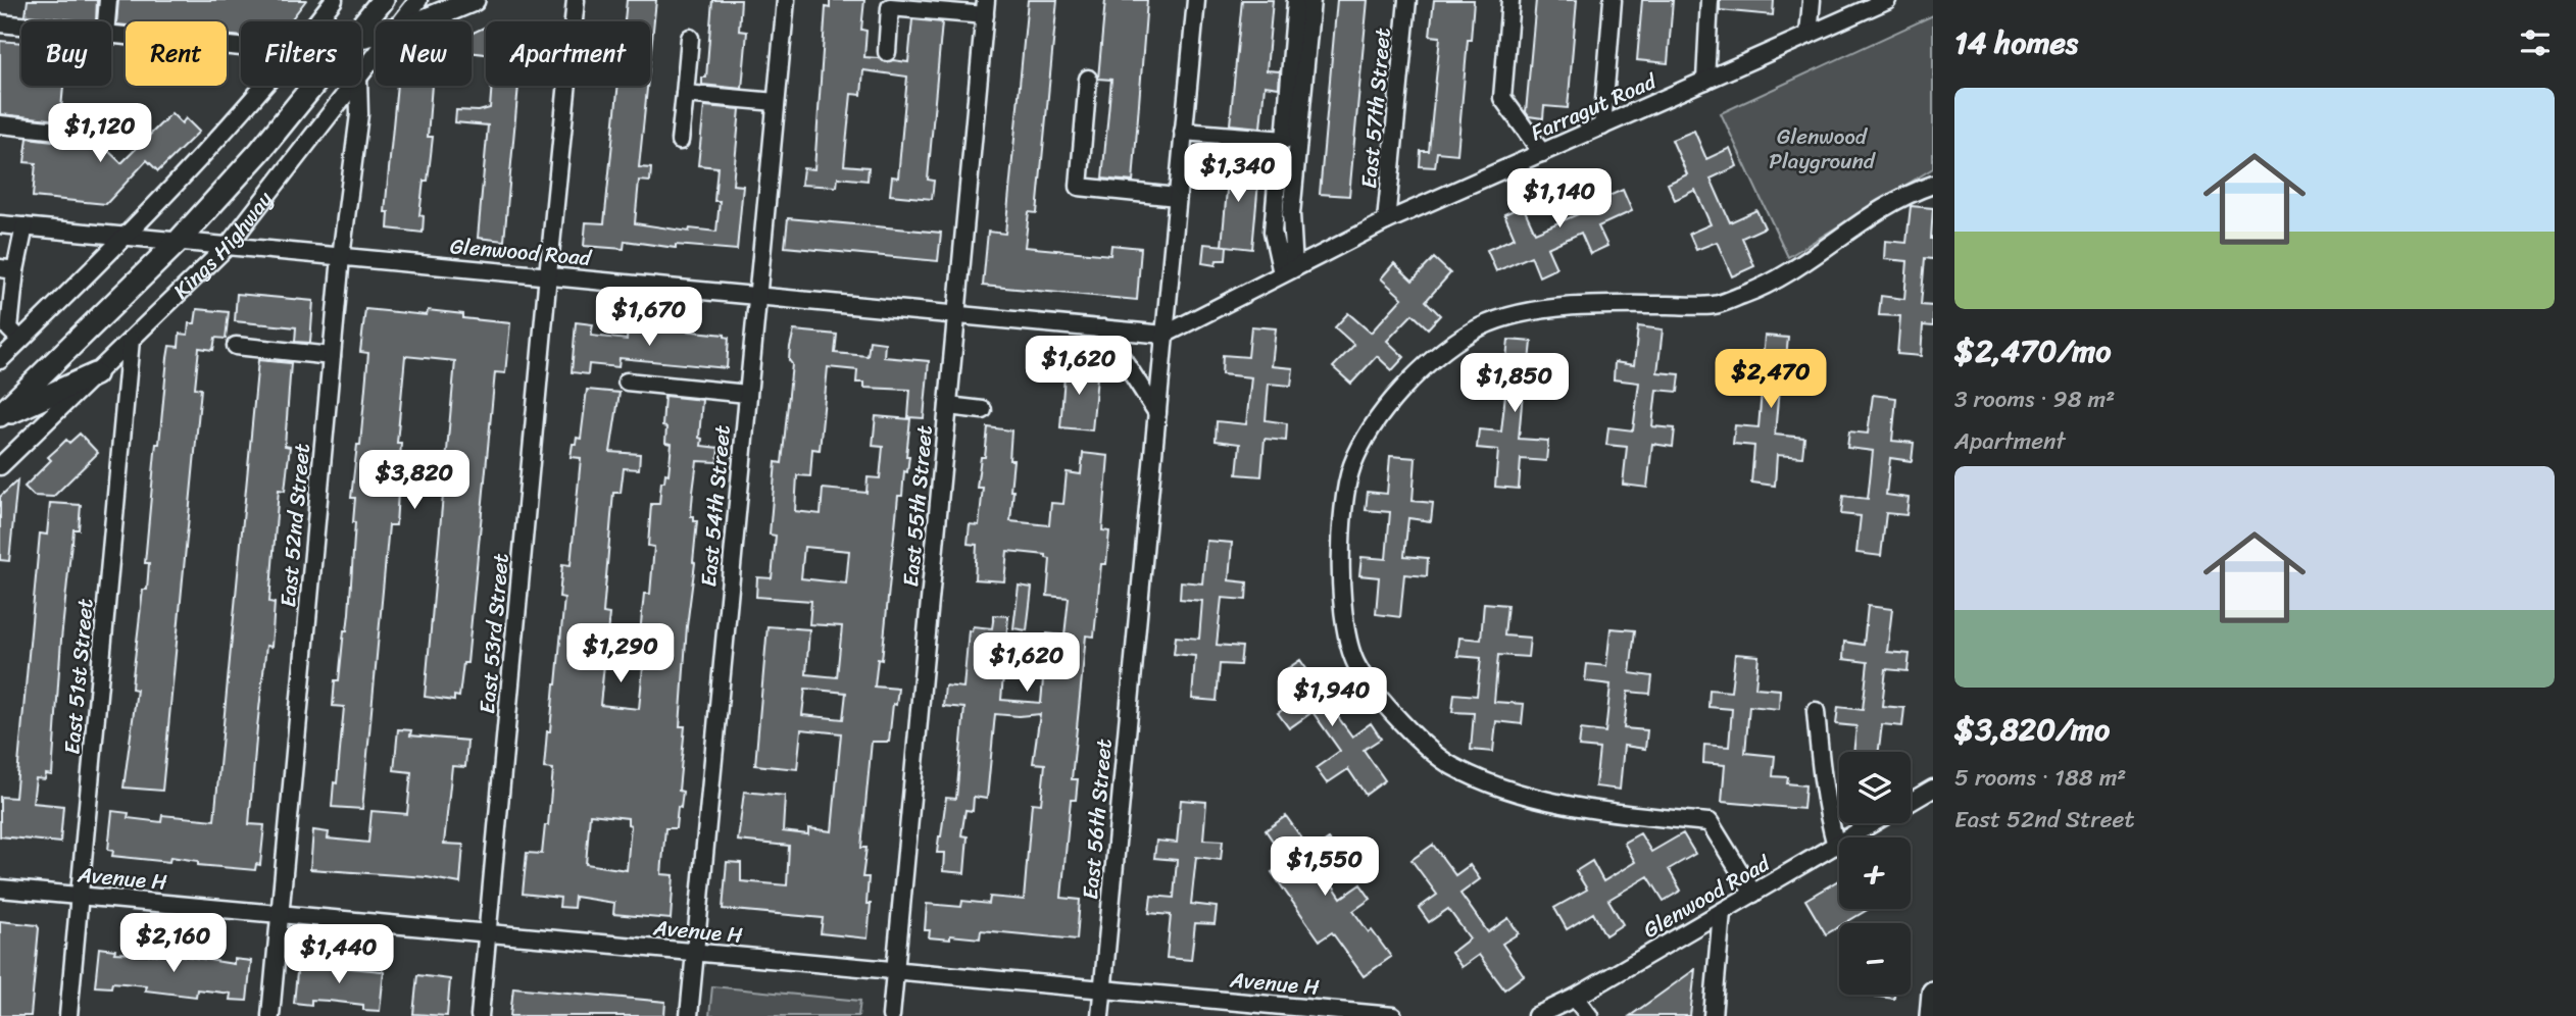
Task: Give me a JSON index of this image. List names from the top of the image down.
{
  "streets": {
    "main road": ["Kings Highway"],
    "street": [
      "Farragut Road",
      "East 57th Street",
      "Glenwood Road",
      "East 54th Street",
      "East 55th Street",
      "East 52nd Street",
      "East 53rd Street",
      "East 51st Street",
      "East 56th Street",
      "Avenue H"
    ]
  },
  "crossings": [
    ["Farragut Road", "East 57th Street"],
    ["Farragut Road", "Glenwood Road"],
    ["Farragut Road", "East 56th Street"],
    ["Kings Highway", "Glenwood Road"],
    ["Kings Highway", "East 51st Street"],
    ["Glenwood Road", "East 54th Street"],
    ["Glenwood Road", "East 55th Street"],
    ["Glenwood Road", "East 52nd Street"],
    ["Glenwood Road", "East 53rd Street"],
    ["Glenwood Road", "East 56th Street"],
    ["East 54th Street", "Avenue H"],
    ["East 55th Street", "Avenue H"],
    ["East 52nd Street", "Avenue H"],
    ["East 53rd Street", "Avenue H"],
    ["East 51st Street", "Avenue H"],
    ["East 56th Street", "Avenue H"]
  ],
  "parks": ["Glenwood Playground"],
  "page": {
    "heading": "14 homes",
    "chip": [
      "Buy",
      "Rent",
      "Filters",
      "New",
      "Apartment"
    ],
    "list": [
      {
        "name": "$2,470/mo",
        "note": "3 rooms · 98 m² · Apartment"
      },
      {
        "name": "$3,820/mo",
        "note": "5 rooms · 188 m² · East 52nd Street"
      }
    ],
    "price": [
      "$1,120",
      "$1,340",
      "$1,140",
      "$1,670",
      "$1,620",
      "$2,470",
      "$1,850",
      "$3,820",
      "$1,290",
      "$1,620",
      "$1,940",
      "$1,550",
      "$2,160",
      "$1,440"
    ],
    "map_buttons": ["+", "−"]
  }
}
